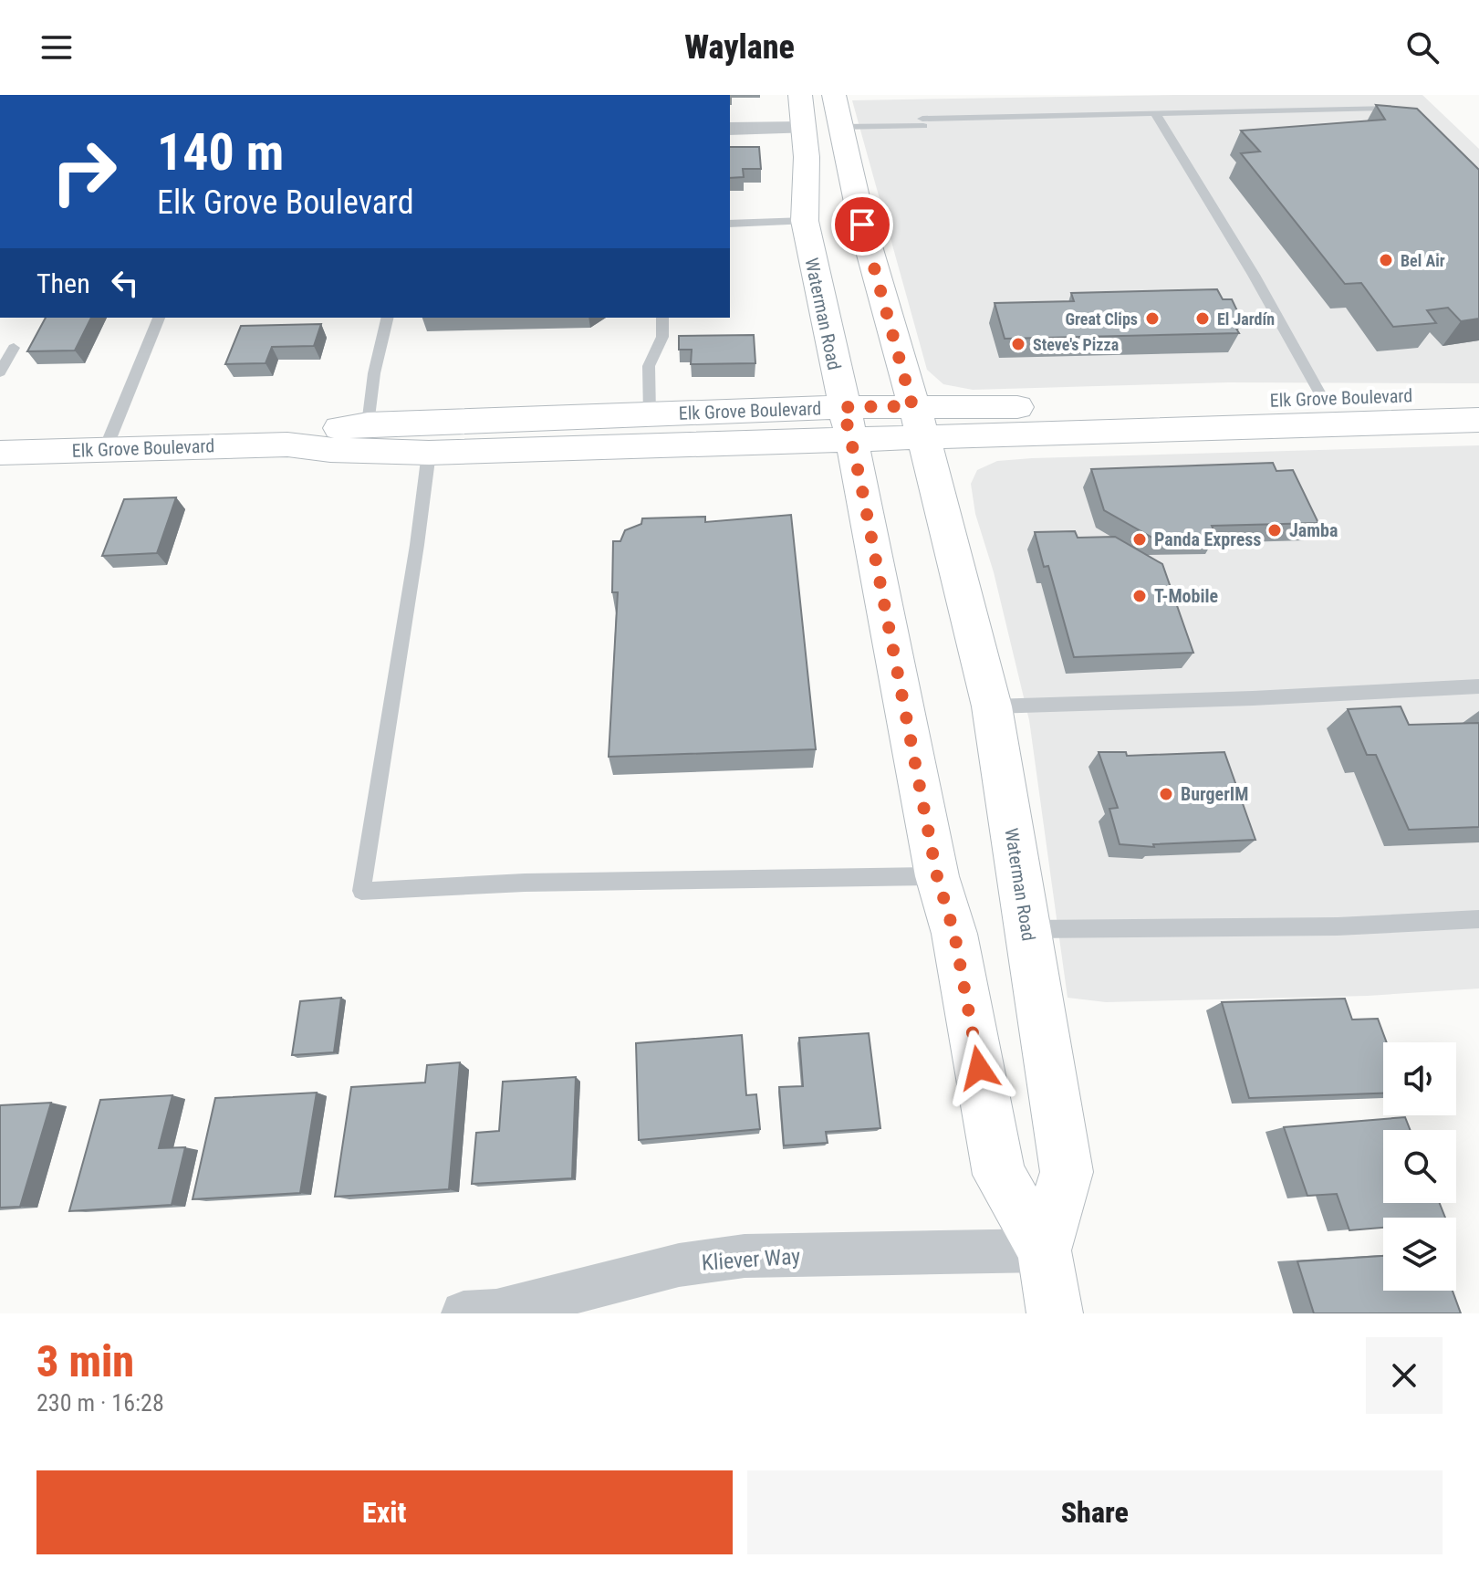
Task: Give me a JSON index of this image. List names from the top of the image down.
{
  "streets": {
    "main road": ["Waterman Road", "Elk Grove Boulevard"],
    "street": ["Kliever Way"]
  },
  "crossings": [
    ["Waterman Road", "Elk Grove Boulevard"],
    ["Waterman Road", "Kliever Way"]
  ],
  "places": [
    "Bel Air",
    "Great Clips",
    "El Jardín",
    "Steve's Pizza",
    "Jamba",
    "Panda Express",
    "T-Mobile",
    "BurgerIM"
  ],
  "page": {
    "header": "Waylane",
    "turn": ["140 m", "Elk Grove Boulevard"],
    "then": "Then",
    "heading": ["3 min", "230 m · 16:28"],
    "buttons": ["Exit", "Share"]
  }
}
